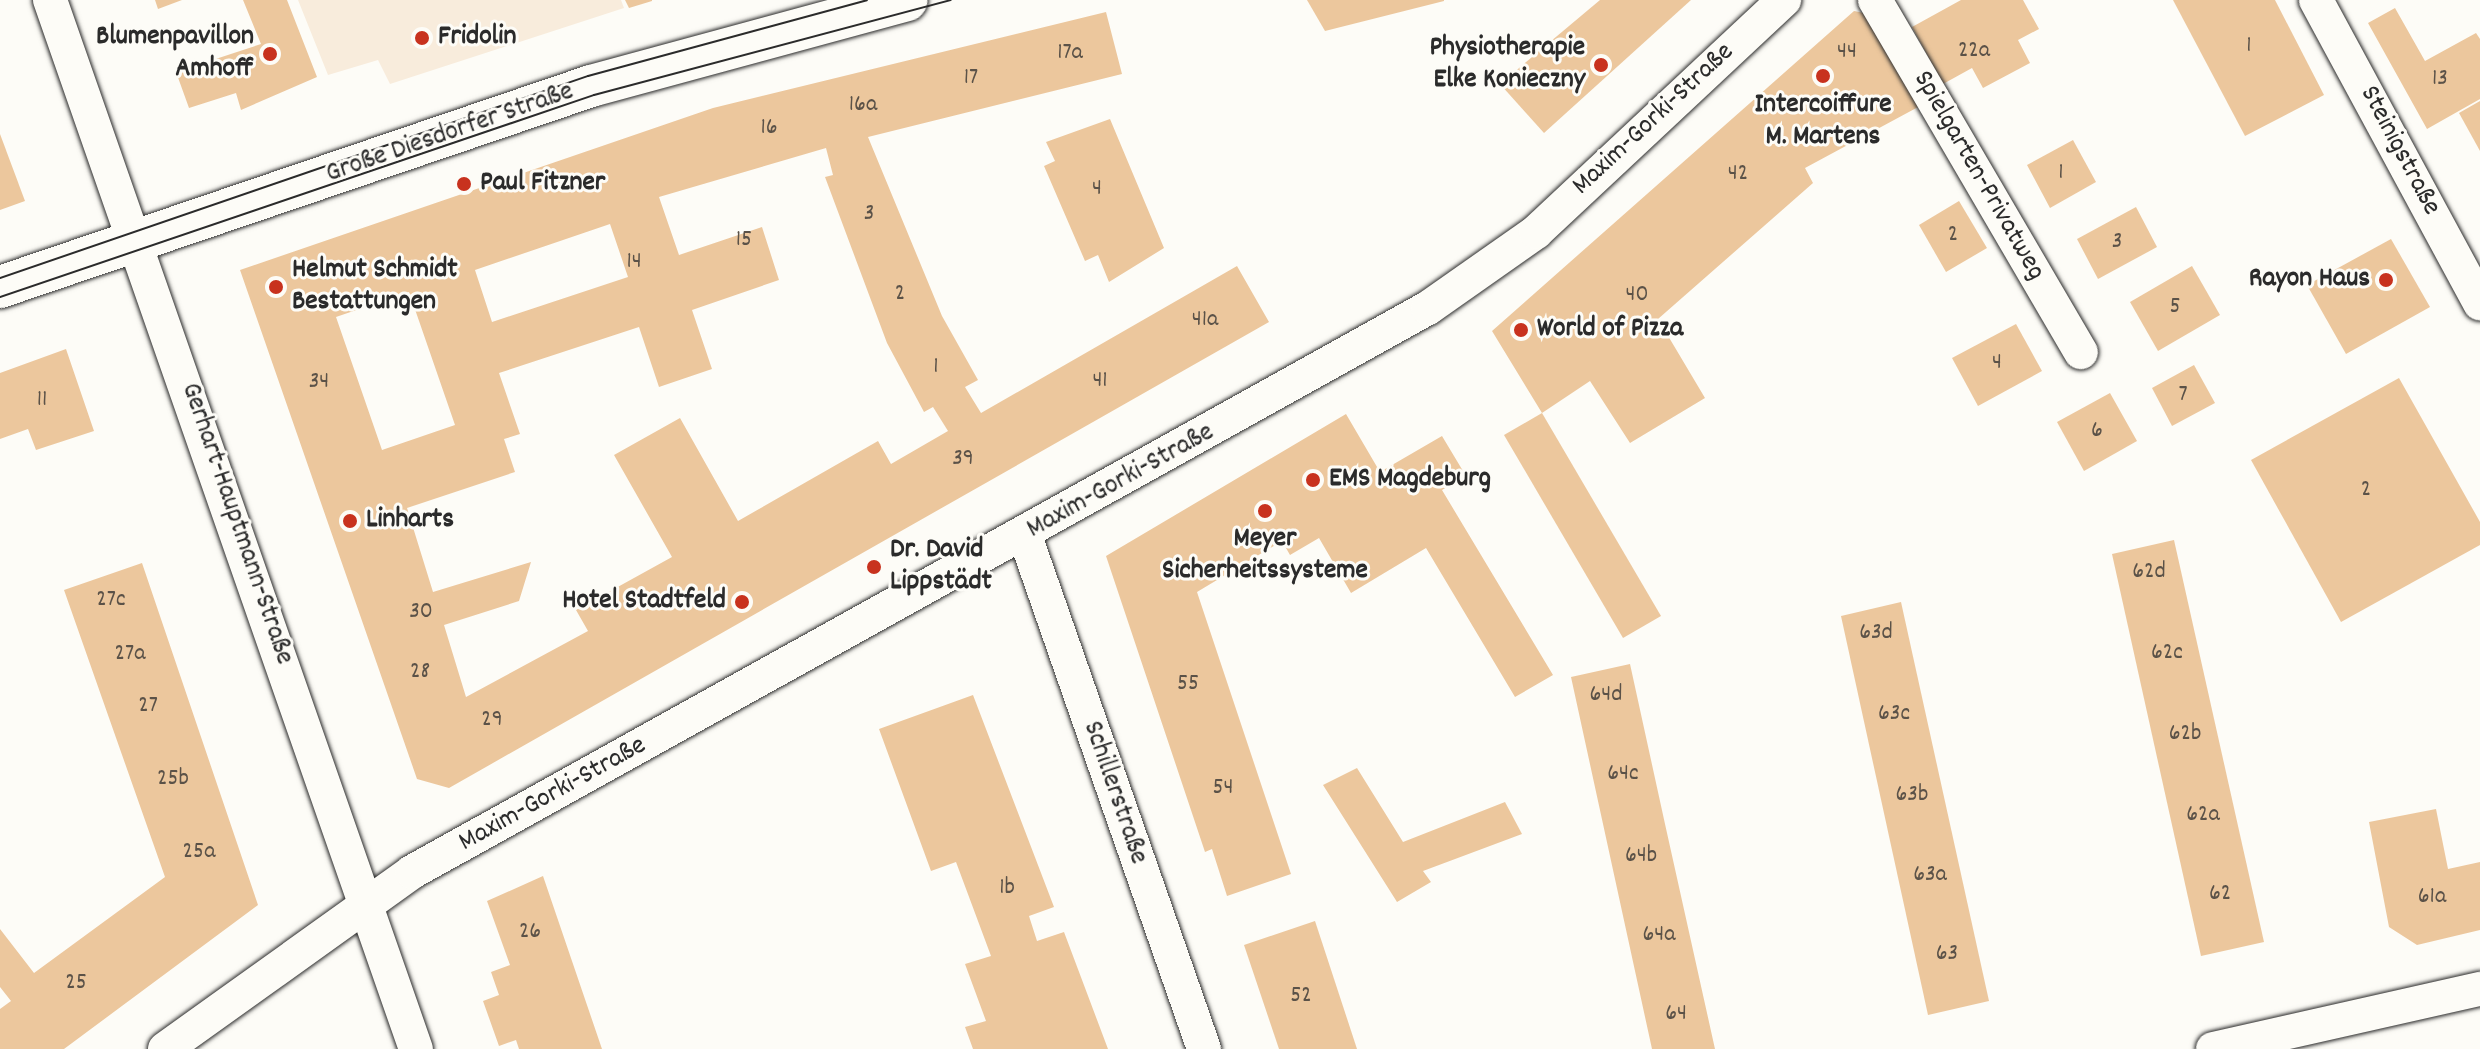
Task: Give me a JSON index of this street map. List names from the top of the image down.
{
  "streets": {
    "street": [
      "Maxim-Gorki-Straße",
      "Große Diesdorfer Straße",
      "Steinigstraße",
      "Spielgarten-Privatweg",
      "Gerhart-Hauptmann-Straße",
      "Schillerstraße"
    ]
  },
  "crossings": [
    ["Maxim-Gorki-Straße", "Gerhart-Hauptmann-Straße"],
    ["Maxim-Gorki-Straße", "Schillerstraße"],
    ["Große Diesdorfer Straße", "Gerhart-Hauptmann-Straße"]
  ],
  "places": [
    "Fridolin",
    "Blumenpavillon Amhoff",
    "Physiotherapie Elke Konieczny",
    "Intercoiffure M. Martens",
    "Paul Fitzner",
    "Rayon Haus",
    "Helmut Schmidt Bestattungen",
    "World of Pizza",
    "EMS Magdeburg",
    "Meyer Sicherheitssysteme",
    "Linharts",
    "Dr. David Lippstädt",
    "Hotel Stadtfeld"
  ],
  "house_numbers": [
    "1",
    "22a",
    "44",
    "17a",
    "17",
    "13",
    "16a",
    "16",
    "1",
    "42",
    "4",
    "3",
    "2",
    "15",
    "3",
    "14",
    "2",
    "40",
    "5",
    "41a",
    "4",
    "1",
    "41",
    "34",
    "7",
    "11",
    "6",
    "39",
    "2",
    "62d",
    "27c",
    "30",
    "63d",
    "62c",
    "27a",
    "28",
    "55",
    "64d",
    "27",
    "63c",
    "29",
    "62b",
    "64c",
    "25b",
    "54",
    "63b",
    "62a",
    "25a",
    "64b",
    "63a",
    "1b",
    "62",
    "61a",
    "26",
    "64a",
    "63",
    "25",
    "52",
    "64"
  ]
}
